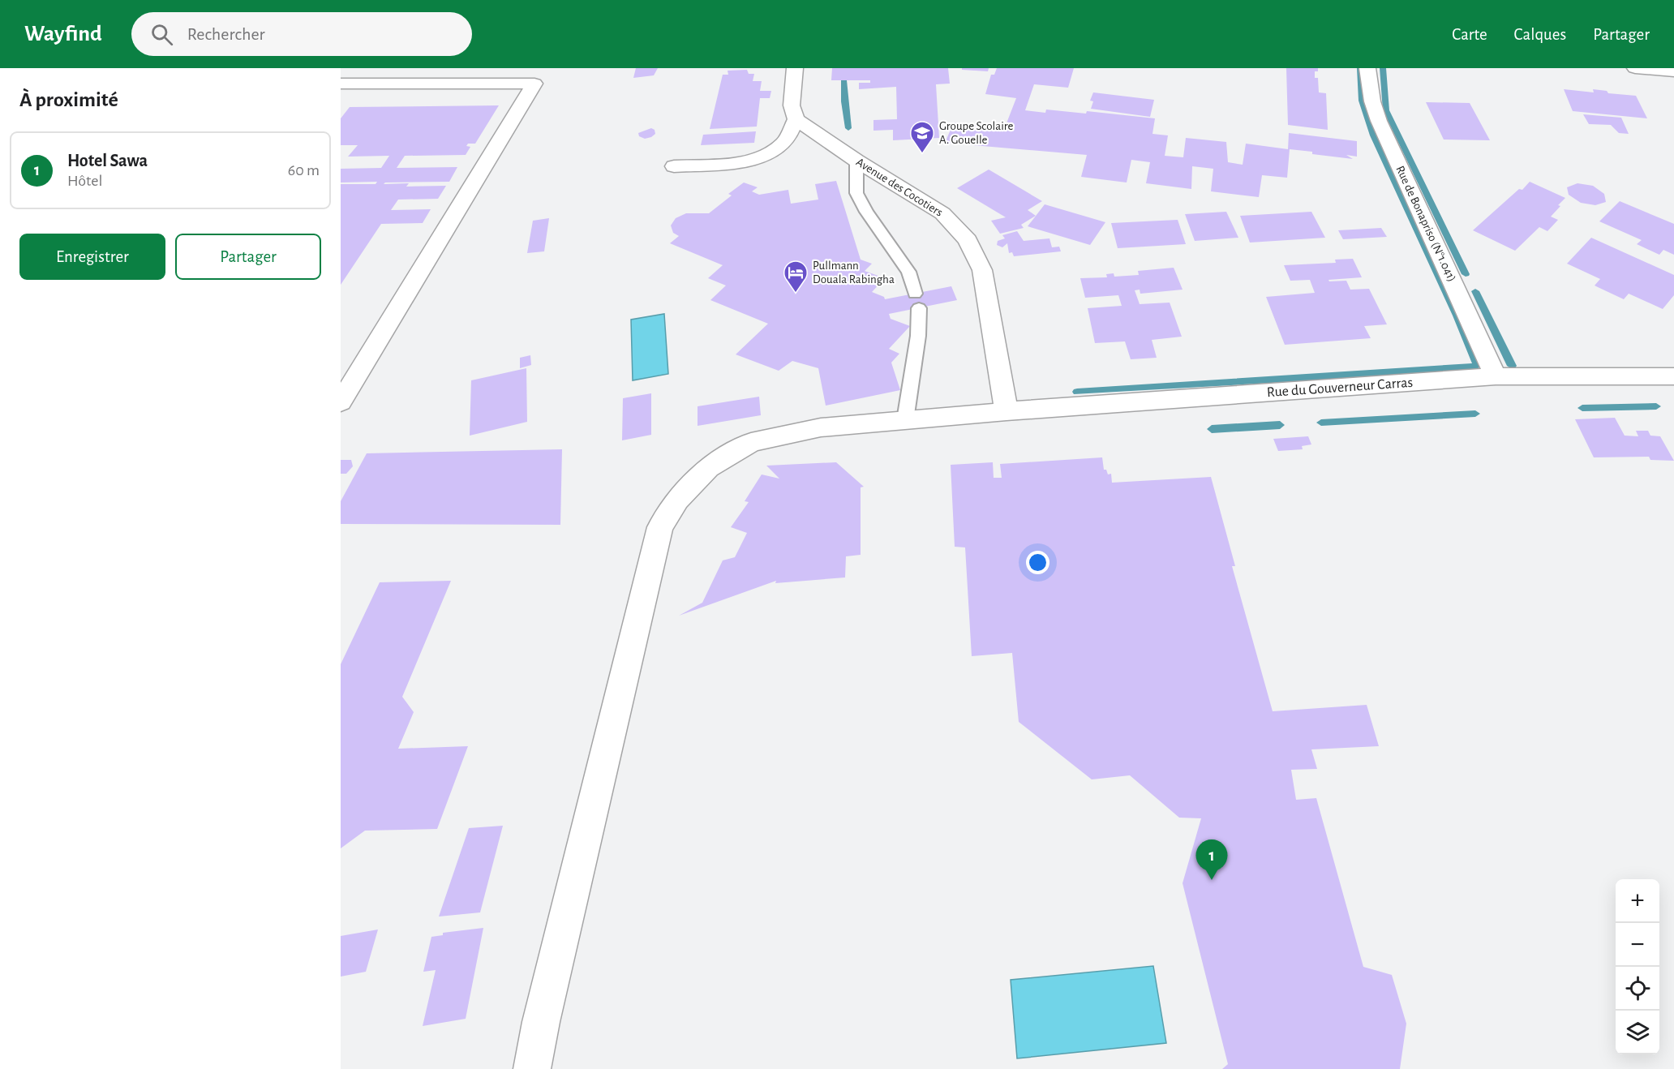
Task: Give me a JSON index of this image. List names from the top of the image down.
{
  "streets": {
    "street": ["Avenue des Cocotiers", "Rue de Bonapriso (N°1.041)", "Rue du Gouverneur Carras"]
  },
  "crossings": [
    ["Avenue des Cocotiers", "Rue du Gouverneur Carras"],
    ["Rue de Bonapriso (N°1.041)", "Rue du Gouverneur Carras"]
  ],
  "places": {
    "school or university": ["Groupe Scolaire A. Gouelle"],
    "hotel": ["Pullmann Douala Rabingha"]
  },
  "page": {
    "header": "Wayfind",
    "search": "Rechercher",
    "nav": ["Carte", "Calques", "Partager"],
    "heading": "À proximité",
    "list": [
      {
        "mark": "1",
        "name": "Hotel Sawa",
        "note": "Hôtel",
        "value": "60 m"
      }
    ],
    "buttons": ["Enregistrer", "Partager"],
    "pins": "1",
    "map_buttons": ["+", "−"]
  }
}
